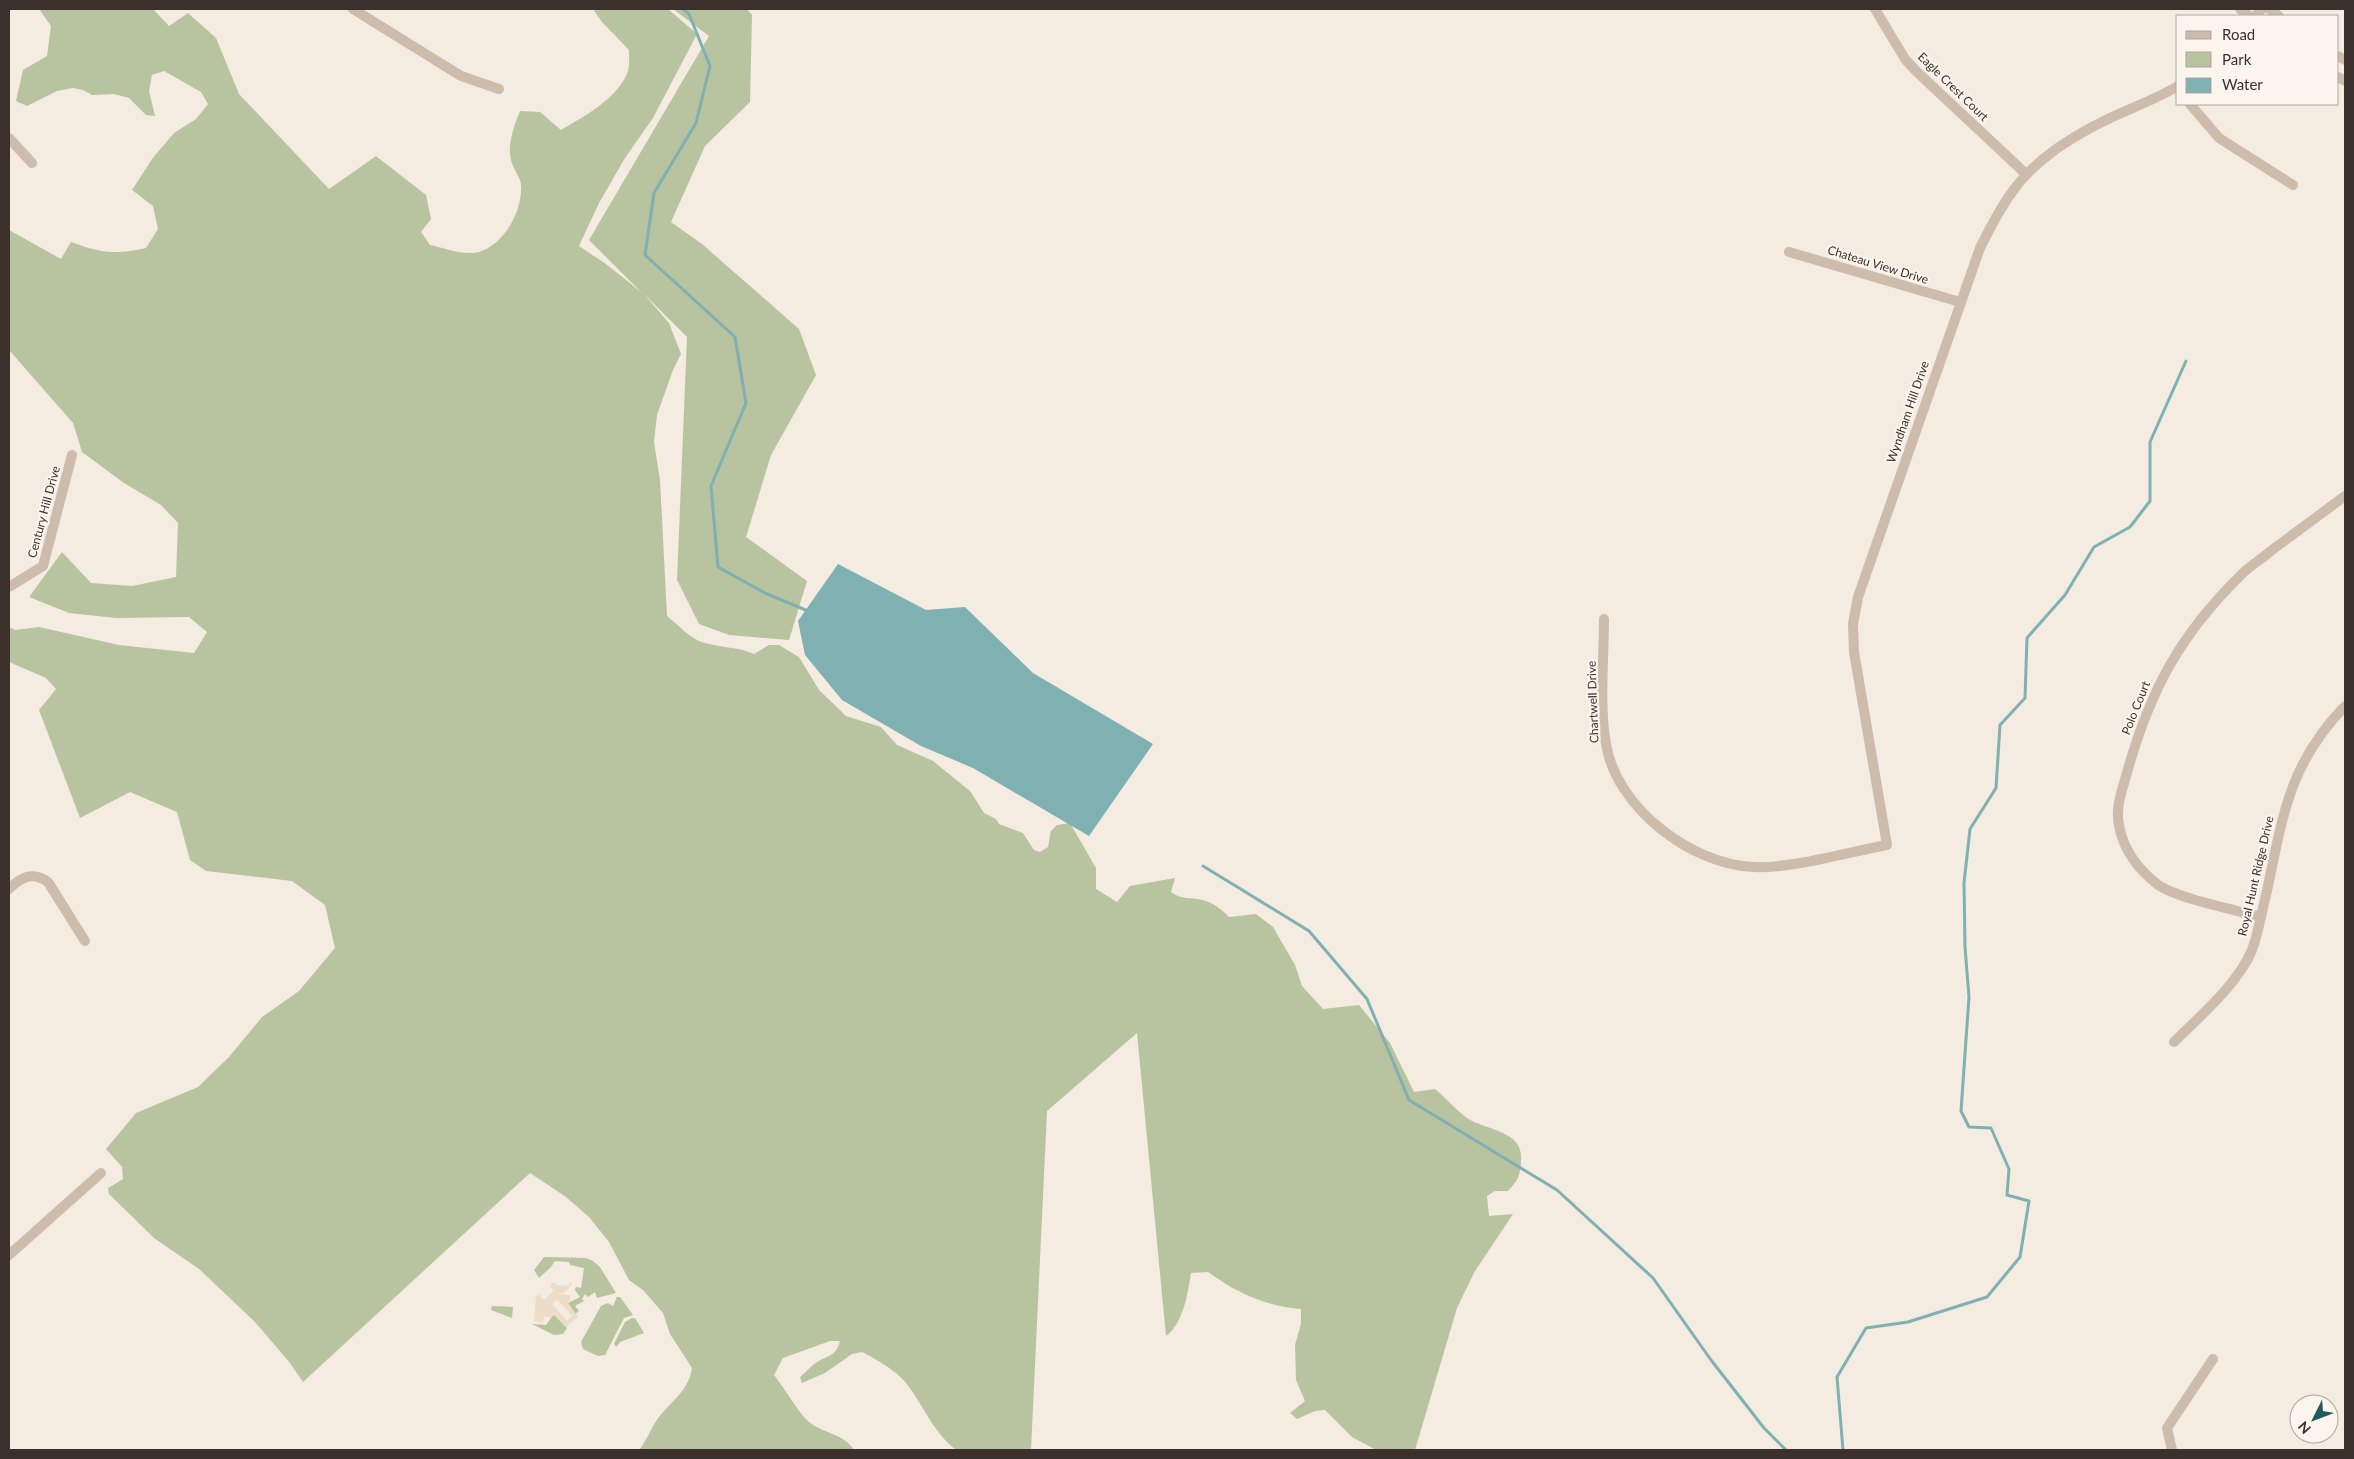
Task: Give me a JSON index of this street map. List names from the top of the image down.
{
  "streets": {
    "street": [
      "Eagle Crest Court",
      "Chateau View Drive",
      "Wyndham Hill Drive",
      "Century Hill Drive",
      "Chartwell Drive",
      "Polo Court",
      "Royal Hunt Ridge Drive"
    ]
  },
  "crossings": [
    ["Eagle Crest Court", "Wyndham Hill Drive"],
    ["Chateau View Drive", "Wyndham Hill Drive"],
    ["Wyndham Hill Drive", "Chartwell Drive"],
    ["Polo Court", "Royal Hunt Ridge Drive"]
  ],
  "legend": ["Road", "Park", "Water"],
  "north": "bottom left"
}
